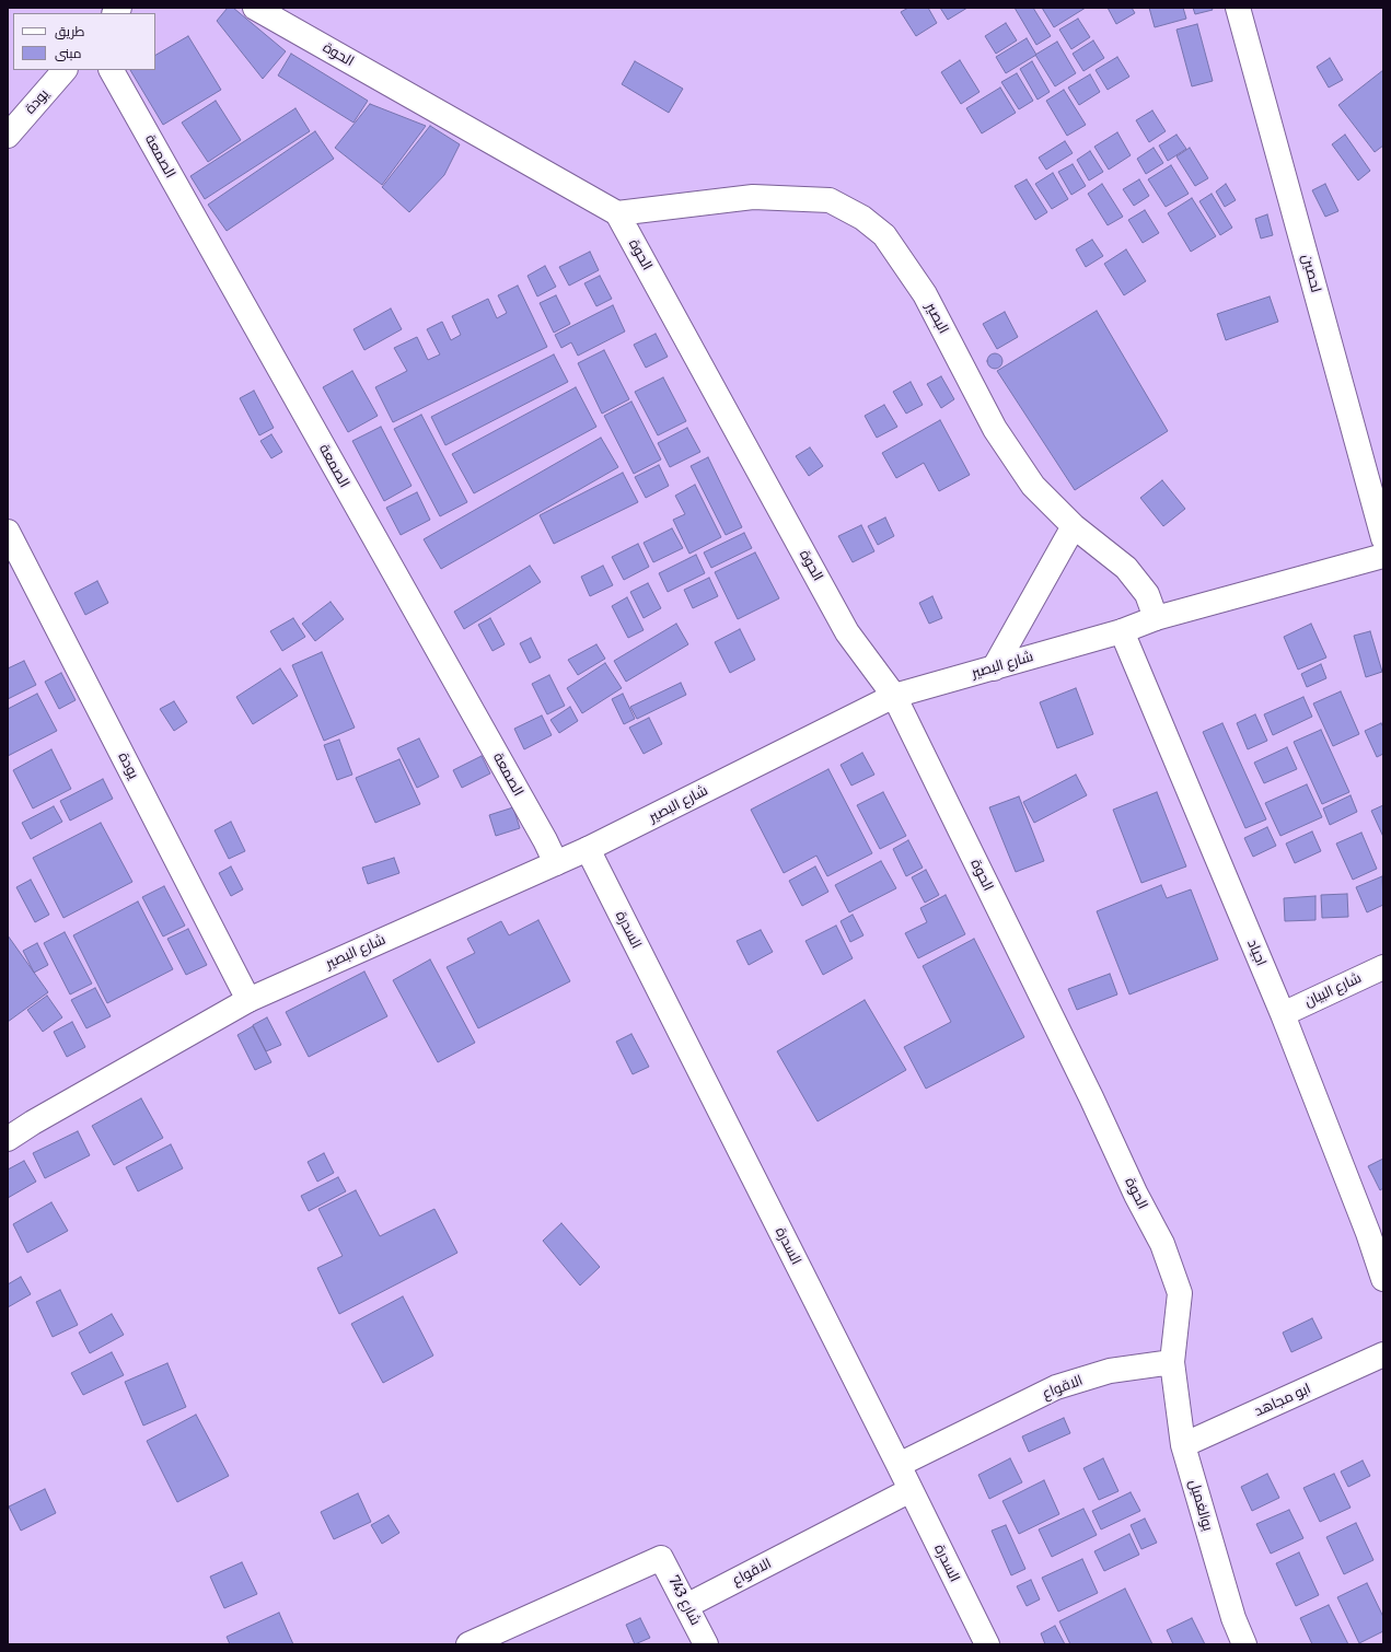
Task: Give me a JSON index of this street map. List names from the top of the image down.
{
  "streets": {
    "street": [
      "الحوة",
      "يودة",
      "الصمعة",
      "لحصين",
      "البصير",
      "شارع البصير",
      "السدرة",
      "اجياد",
      "شارع البيان",
      "الاقواع",
      "ابو مجاهد",
      "بوالغميل",
      "شارع 743"
    ]
  },
  "crossings": [
    ["الحوة", "البصير"],
    ["الحوة", "شارع البصير"],
    ["الحوة", "الاقواع"],
    ["الحوة", "بوالغميل"],
    ["يودة", "شارع البصير"],
    ["الصمعة", "شارع البصير"],
    ["البصير", "شارع البصير"],
    ["شارع البصير", "السدرة"],
    ["شارع البصير", "اجياد"],
    ["السدرة", "الاقواع"],
    ["اجياد", "شارع البيان"],
    ["الاقواع", "بوالغميل"],
    ["الاقواع", "شارع 743"],
    ["ابو مجاهد", "بوالغميل"]
  ],
  "legend": ["طريق", "مبنى"]
}
